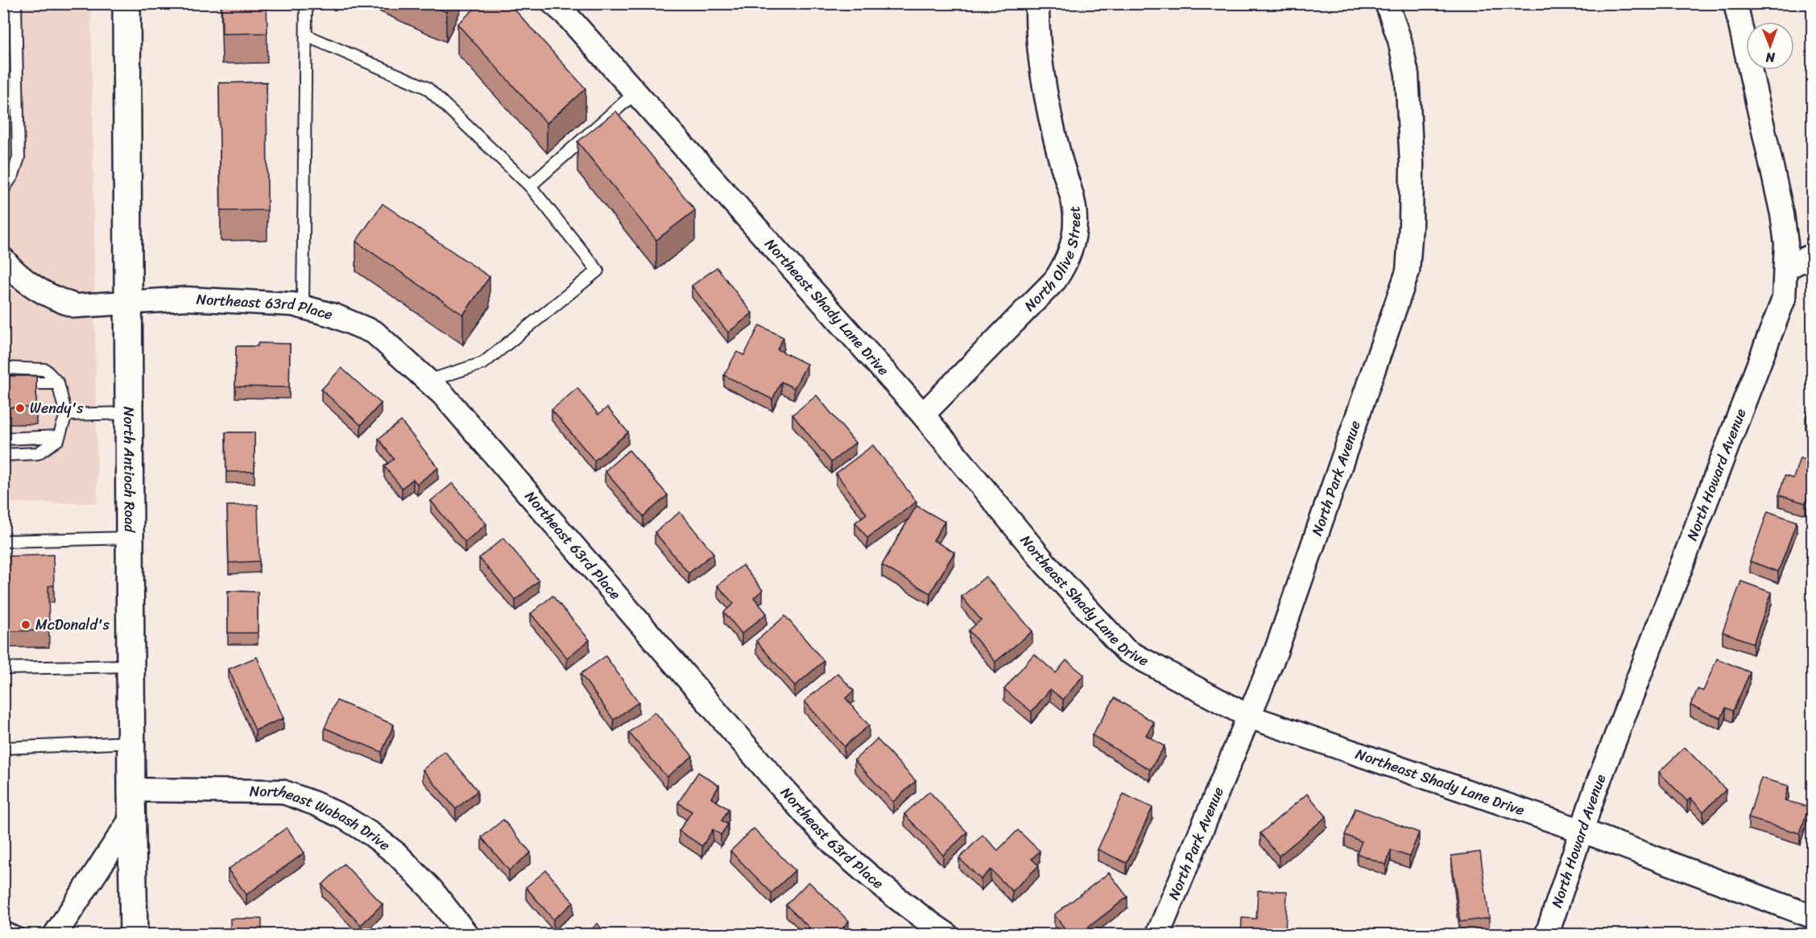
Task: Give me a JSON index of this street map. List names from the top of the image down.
{
  "streets": {
    "main road": ["North Antioch Road"],
    "street": [
      "North Olive Street",
      "Northeast Shady Lane Drive",
      "Northeast 63rd Place",
      "North Howard Avenue",
      "North Park Avenue",
      "Northeast Wabash Drive"
    ]
  },
  "crossings": [
    ["North Olive Street", "Northeast Shady Lane Drive"],
    ["Northeast Shady Lane Drive", "North Howard Avenue"],
    ["Northeast Shady Lane Drive", "North Park Avenue"],
    ["Northeast 63rd Place", "North Antioch Road"],
    ["North Antioch Road", "Northeast Wabash Drive"]
  ],
  "places": ["Wendy's", "McDonald's"],
  "north": "bottom"
}
